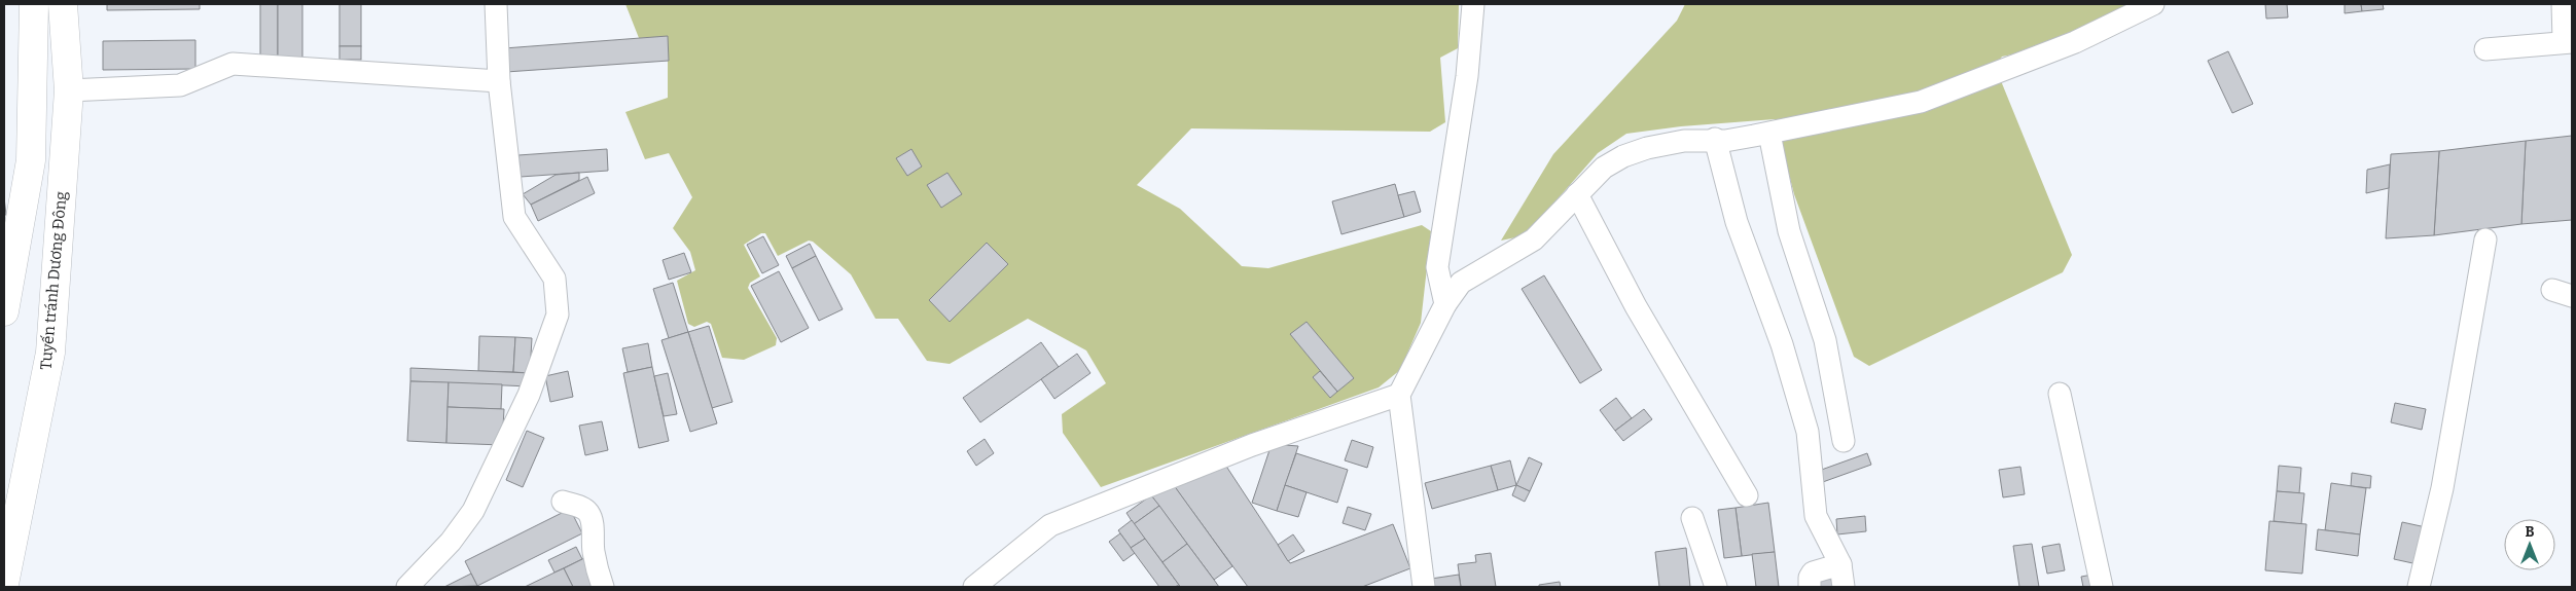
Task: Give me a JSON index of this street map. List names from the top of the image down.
{
  "streets": {
    "main road": ["Tuyến tránh Dương Đông"]
  },
  "north": "top"
}
